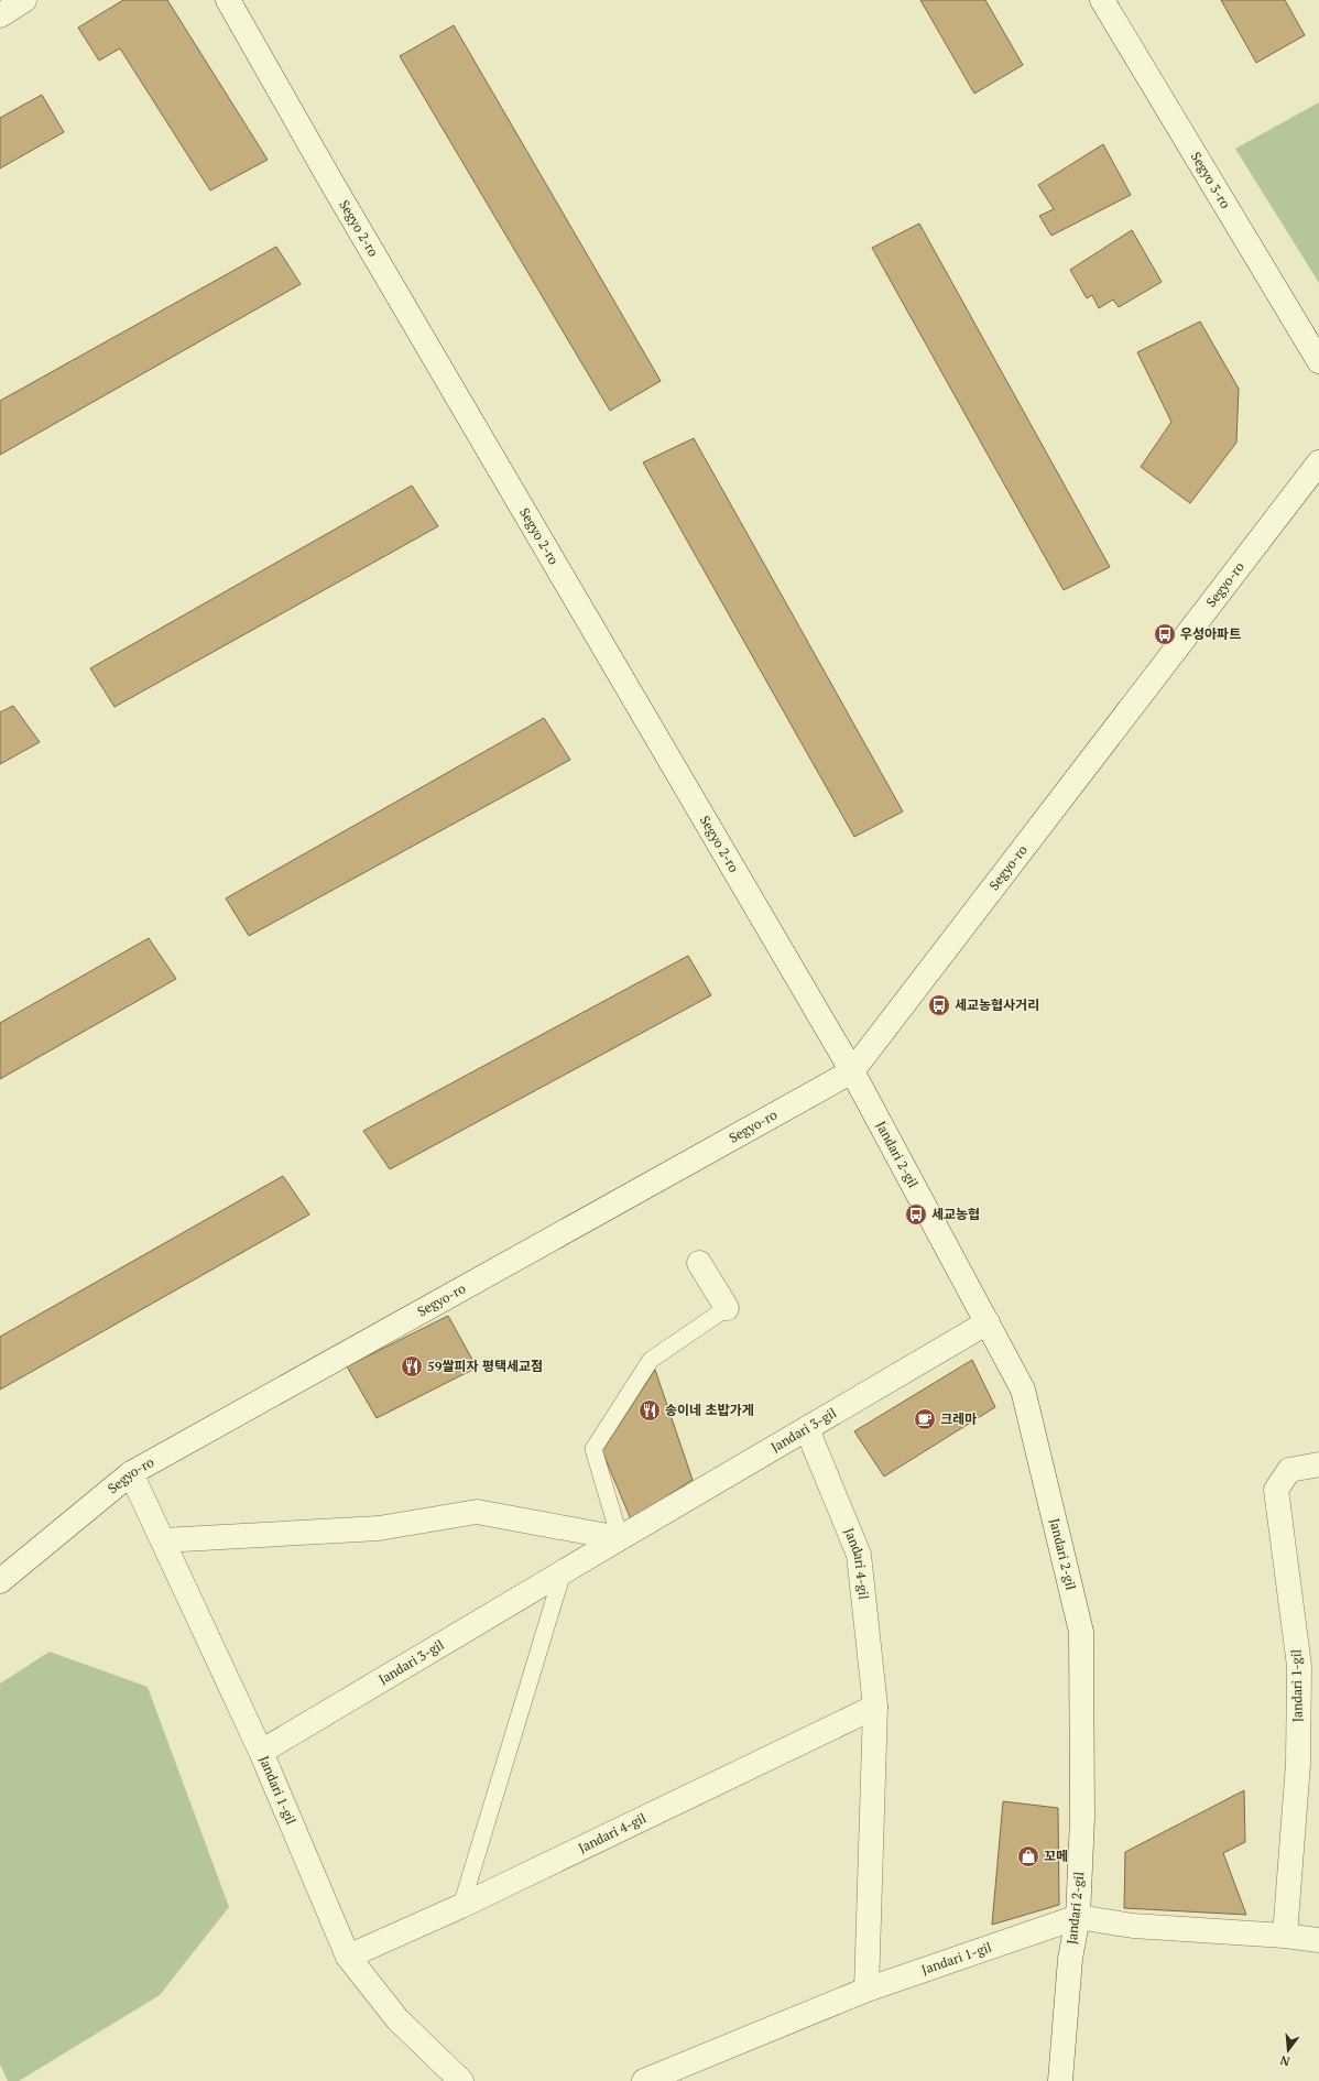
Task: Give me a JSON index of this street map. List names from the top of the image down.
{
  "streets": {
    "street": [
      "Segyo 3-ro",
      "Segyo 2-ro",
      "Segyo-ro",
      "Jandari 2-gil",
      "Jandari 3-gil",
      "Jandari 4-gil",
      "Jandari 1-gil"
    ]
  },
  "crossings": [
    ["Segyo 2-ro", "Segyo-ro"],
    ["Segyo 2-ro", "Jandari 2-gil"],
    ["Segyo-ro", "Jandari 2-gil"],
    ["Segyo-ro", "Jandari 1-gil"],
    ["Jandari 2-gil", "Jandari 3-gil"],
    ["Jandari 2-gil", "Jandari 1-gil"],
    ["Jandari 3-gil", "Jandari 4-gil"],
    ["Jandari 3-gil", "Jandari 1-gil"],
    ["Jandari 4-gil", "Jandari 1-gil"]
  ],
  "places": {
    "bus stop": ["우성아파트", "세교농협사거리", "세교농협"],
    "restaurant": ["59쌀피자 평택세교점", "송이네 초밥가게"],
    "cafe": ["크레마"],
    "shop": ["꼬메"]
  },
  "north": "bottom"
}
